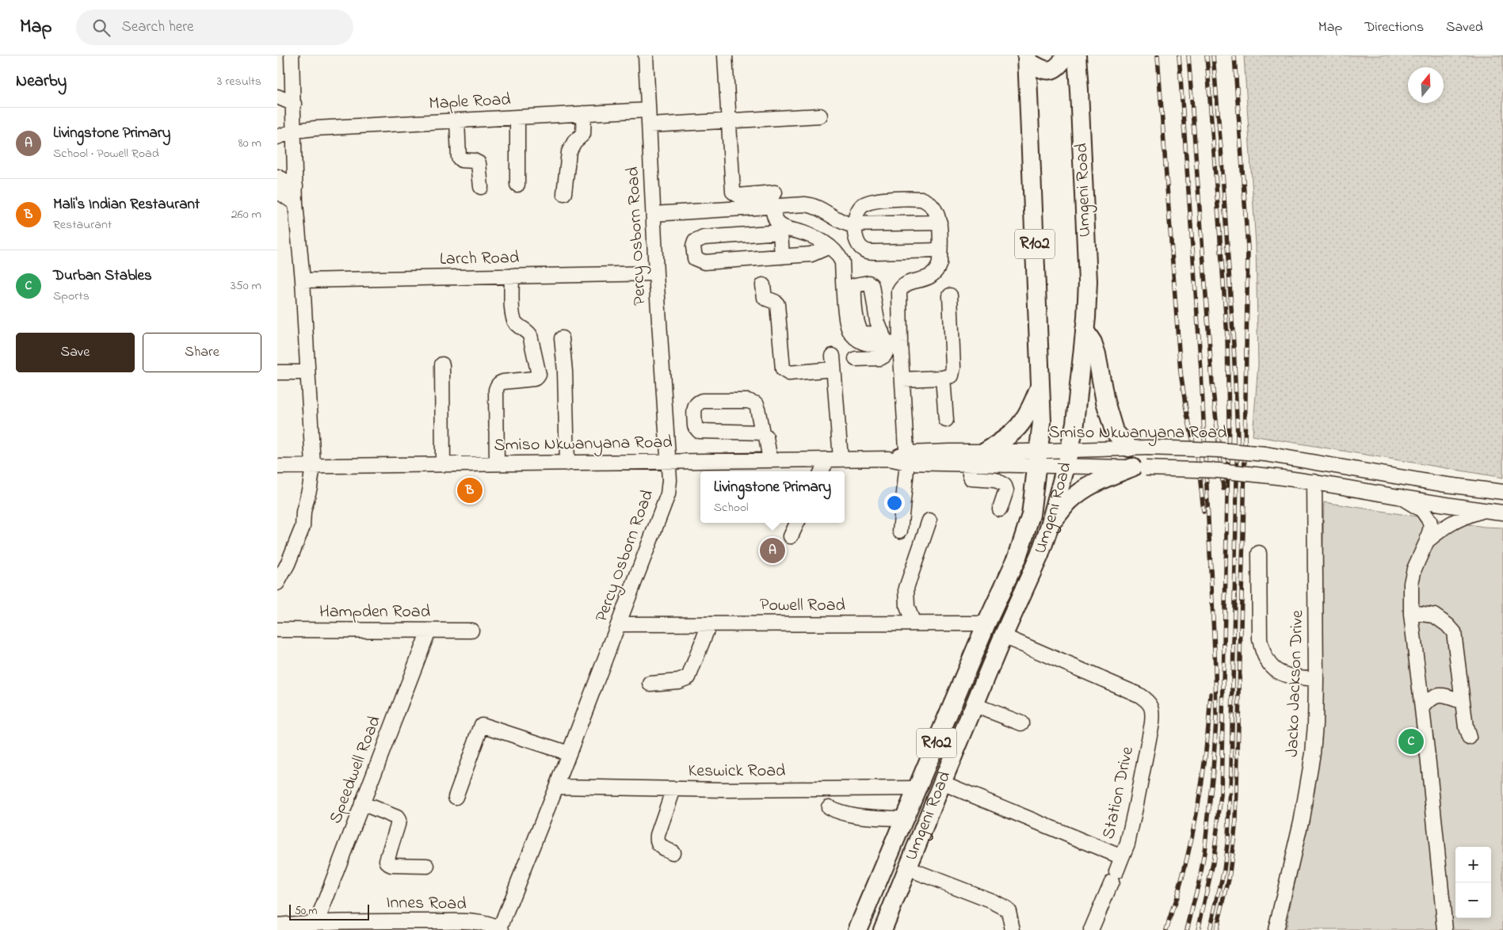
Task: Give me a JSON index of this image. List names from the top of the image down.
{
  "streets": {
    "main road": ["Umgeni Road", "R102"],
    "street": [
      "Maple Road",
      "Percy Osborn Road",
      "Larch Road",
      "Smiso Nkwanyana Road",
      "Powell Road",
      "Hampden Road",
      "Jacko Jackson Drive",
      "Speedwell Road",
      "Keswick Road",
      "Station Drive",
      "Innes Road"
    ]
  },
  "crossings": [
    ["Maple Road", "Percy Osborn Road"],
    ["Umgeni Road", "Smiso Nkwanyana Road"],
    ["Umgeni Road", "Powell Road"],
    ["Umgeni Road", "Keswick Road"],
    ["Umgeni Road", "Station Drive"],
    ["Percy Osborn Road", "Larch Road"],
    ["Percy Osborn Road", "Smiso Nkwanyana Road"],
    ["Percy Osborn Road", "Powell Road"],
    ["Percy Osborn Road", "Keswick Road"],
    ["Percy Osborn Road", "Innes Road"],
    ["Smiso Nkwanyana Road", "Jacko Jackson Drive"],
    ["Hampden Road", "Speedwell Road"],
    ["Speedwell Road", "Innes Road"]
  ],
  "scale_bar": "50 m",
  "north": "top",
  "page": {
    "header": "Map",
    "search": "Search here",
    "nav": ["Map", "Directions", "Saved"],
    "heading": ["Nearby", "3 results"],
    "list": [
      {
        "mark": "A",
        "name": "Livingstone Primary",
        "note": "School · Powell Road",
        "value": "80 m"
      },
      {
        "mark": "B",
        "name": "Mali's Indian Restaurant",
        "note": "Restaurant",
        "value": "260 m"
      },
      {
        "mark": "C",
        "name": "Durban Stables",
        "note": "Sports",
        "value": "350 m"
      }
    ],
    "buttons": ["Save", "Share"],
    "popup": ["Livingstone Primary", "School"],
    "pins": ["B", "A", "C"],
    "map_buttons": ["+", "−"],
    "scale": "50 m"
  }
}
